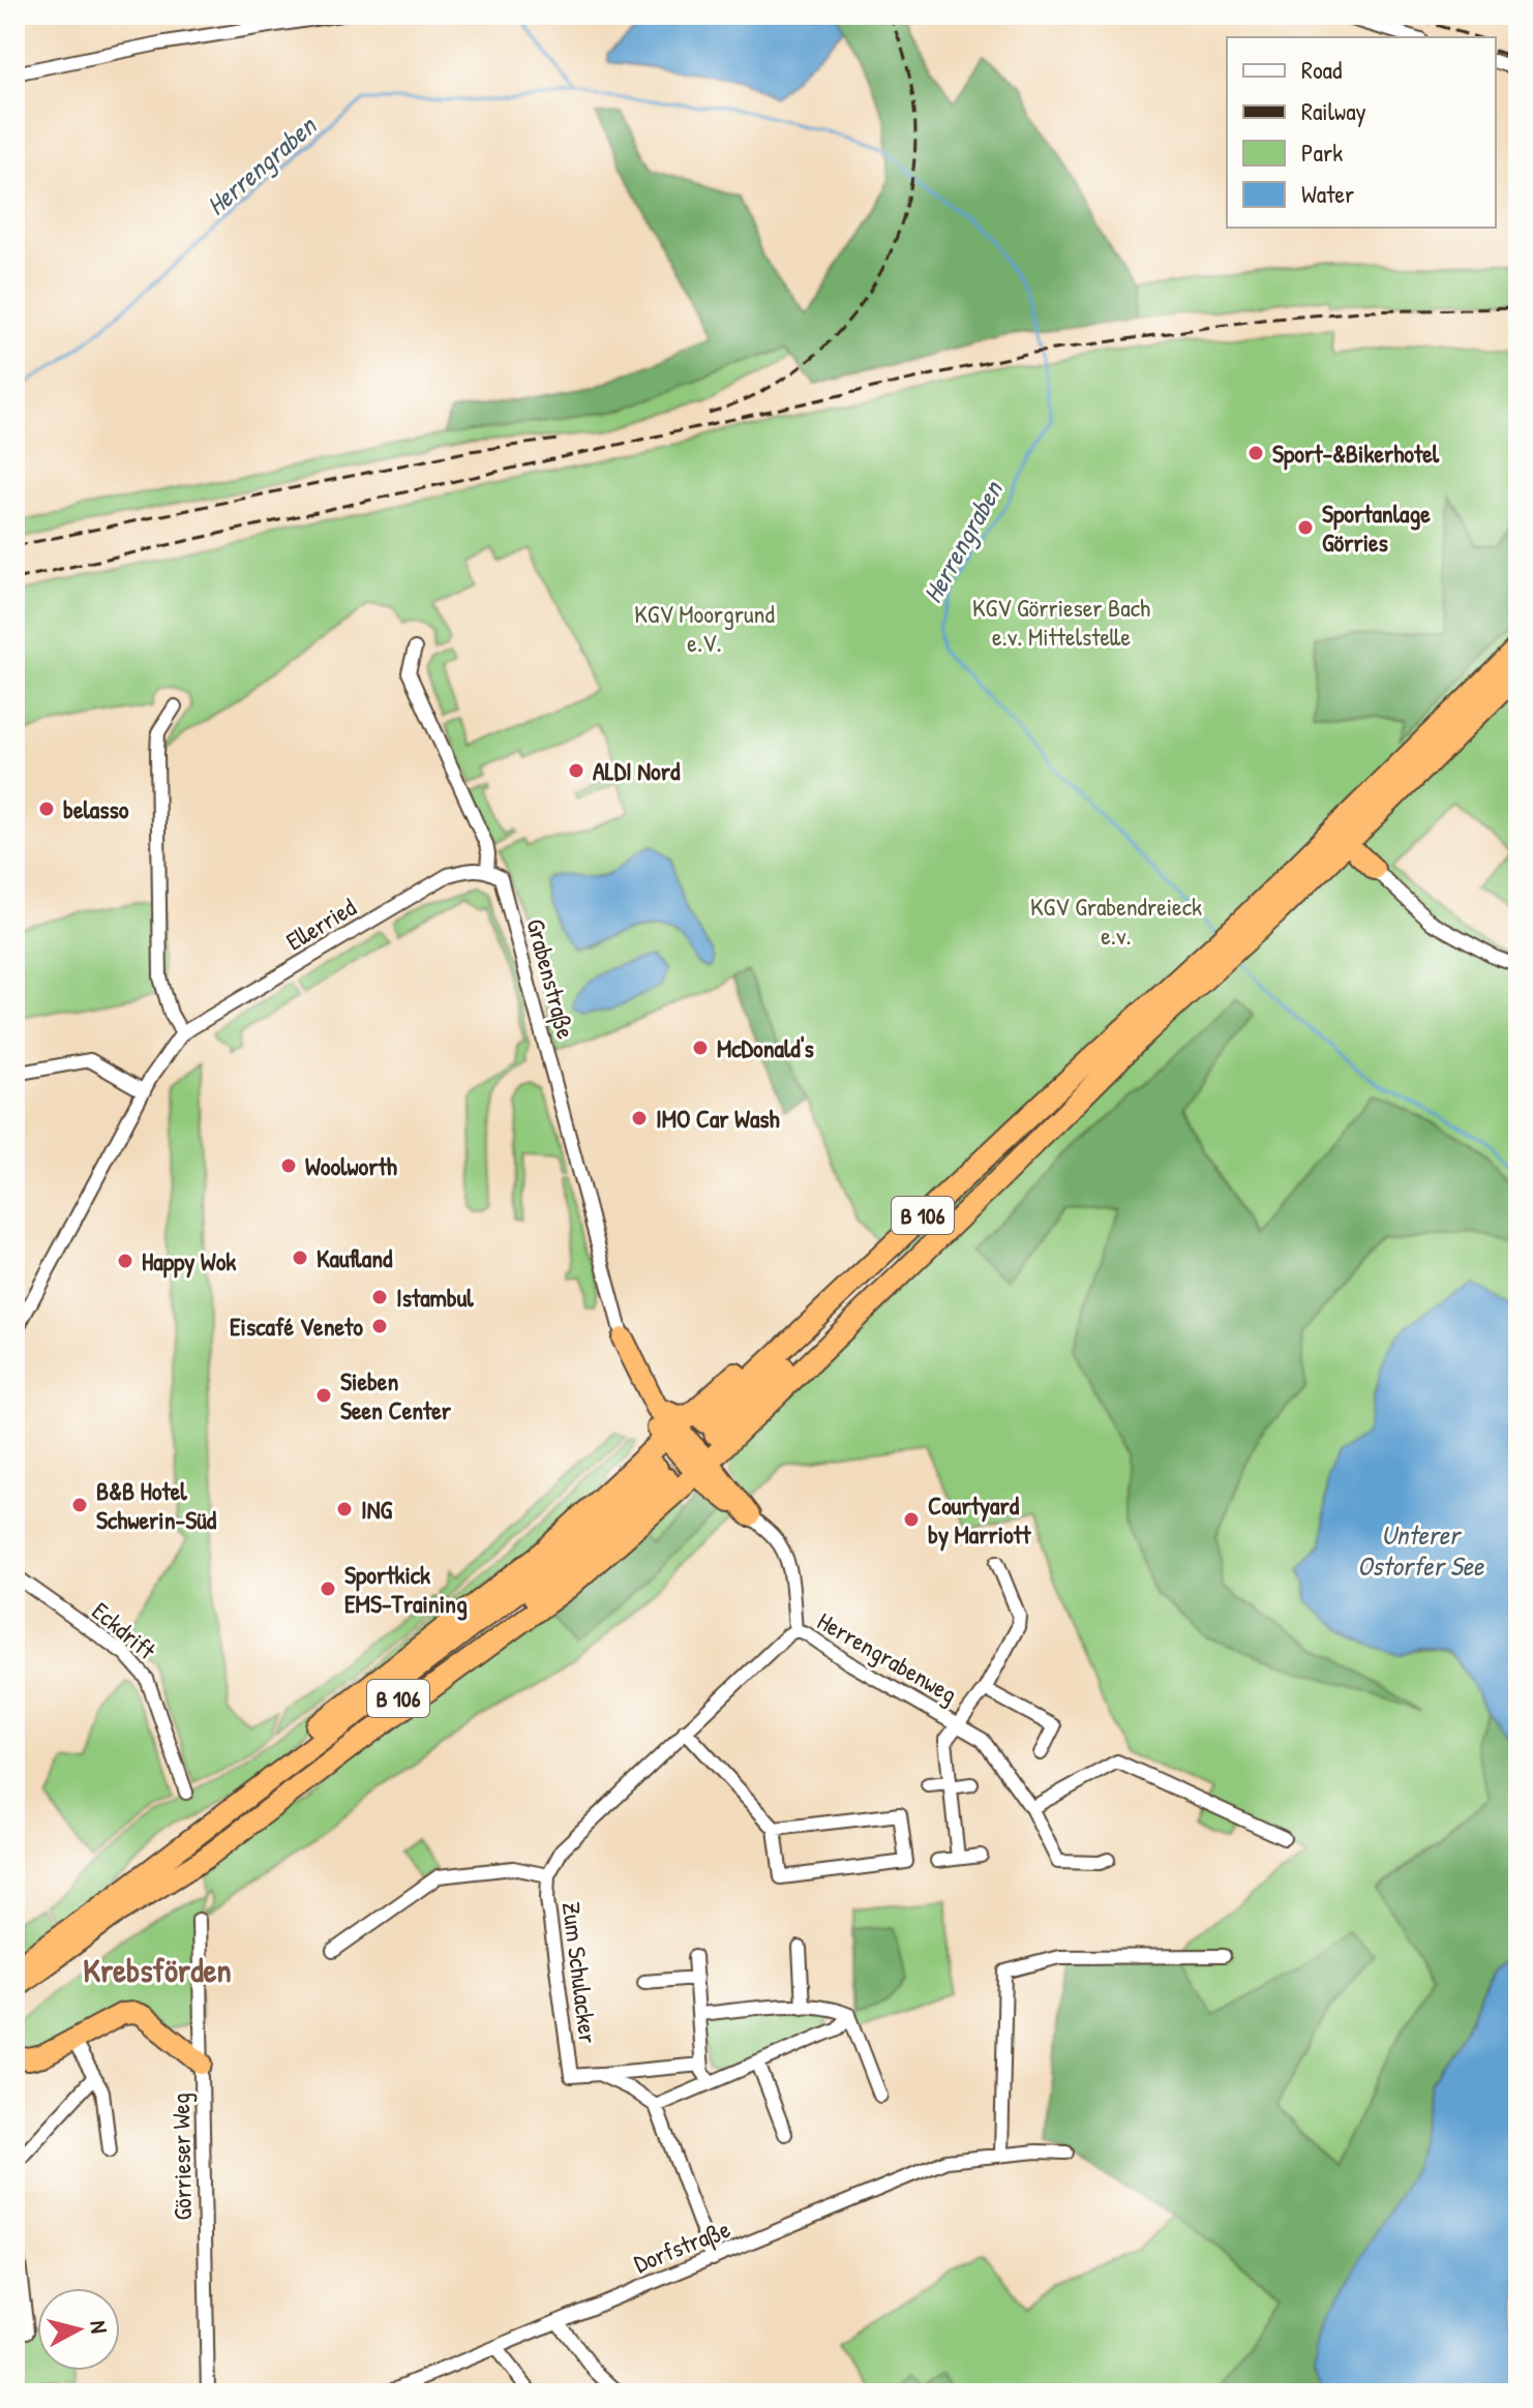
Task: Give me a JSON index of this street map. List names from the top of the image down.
{
  "streets": {
    "highway": ["B 106"],
    "street": [
      "Ellerried",
      "Grabenstraße",
      "Eckdrift",
      "Herrengrabenweg",
      "Zum Schulacker",
      "Görrieser Weg",
      "Dorfstraße"
    ]
  },
  "crossings": [
    ["Ellerried", "Grabenstraße"],
    ["Herrengrabenweg", "Zum Schulacker"]
  ],
  "districts": ["Krebsförden"],
  "water": ["Herrengraben", "Unterer Ostorfer See"],
  "parks": ["KGV Görrieser Bach e.v. Mittelstelle", "KGV Moorgrund e.V.", "KGV Grabendreieck e.v."],
  "places": [
    "Sport-&Bikerhotel",
    "Sportanlage Görries",
    "ALDI Nord",
    "belasso",
    "McDonald's",
    "IMO Car Wash",
    "Woolworth",
    "Kaufland",
    "Happy Wok",
    "Istambul",
    "Eiscafé Veneto",
    "Sieben Seen Center",
    "B&B Hotel Schwerin-Süd",
    "ING",
    "Courtyard by Marriott",
    "Sportkick EMS-Training"
  ],
  "legend": [
    "Road",
    "Railway",
    "Park",
    "Water"
  ],
  "north": "right"
}
